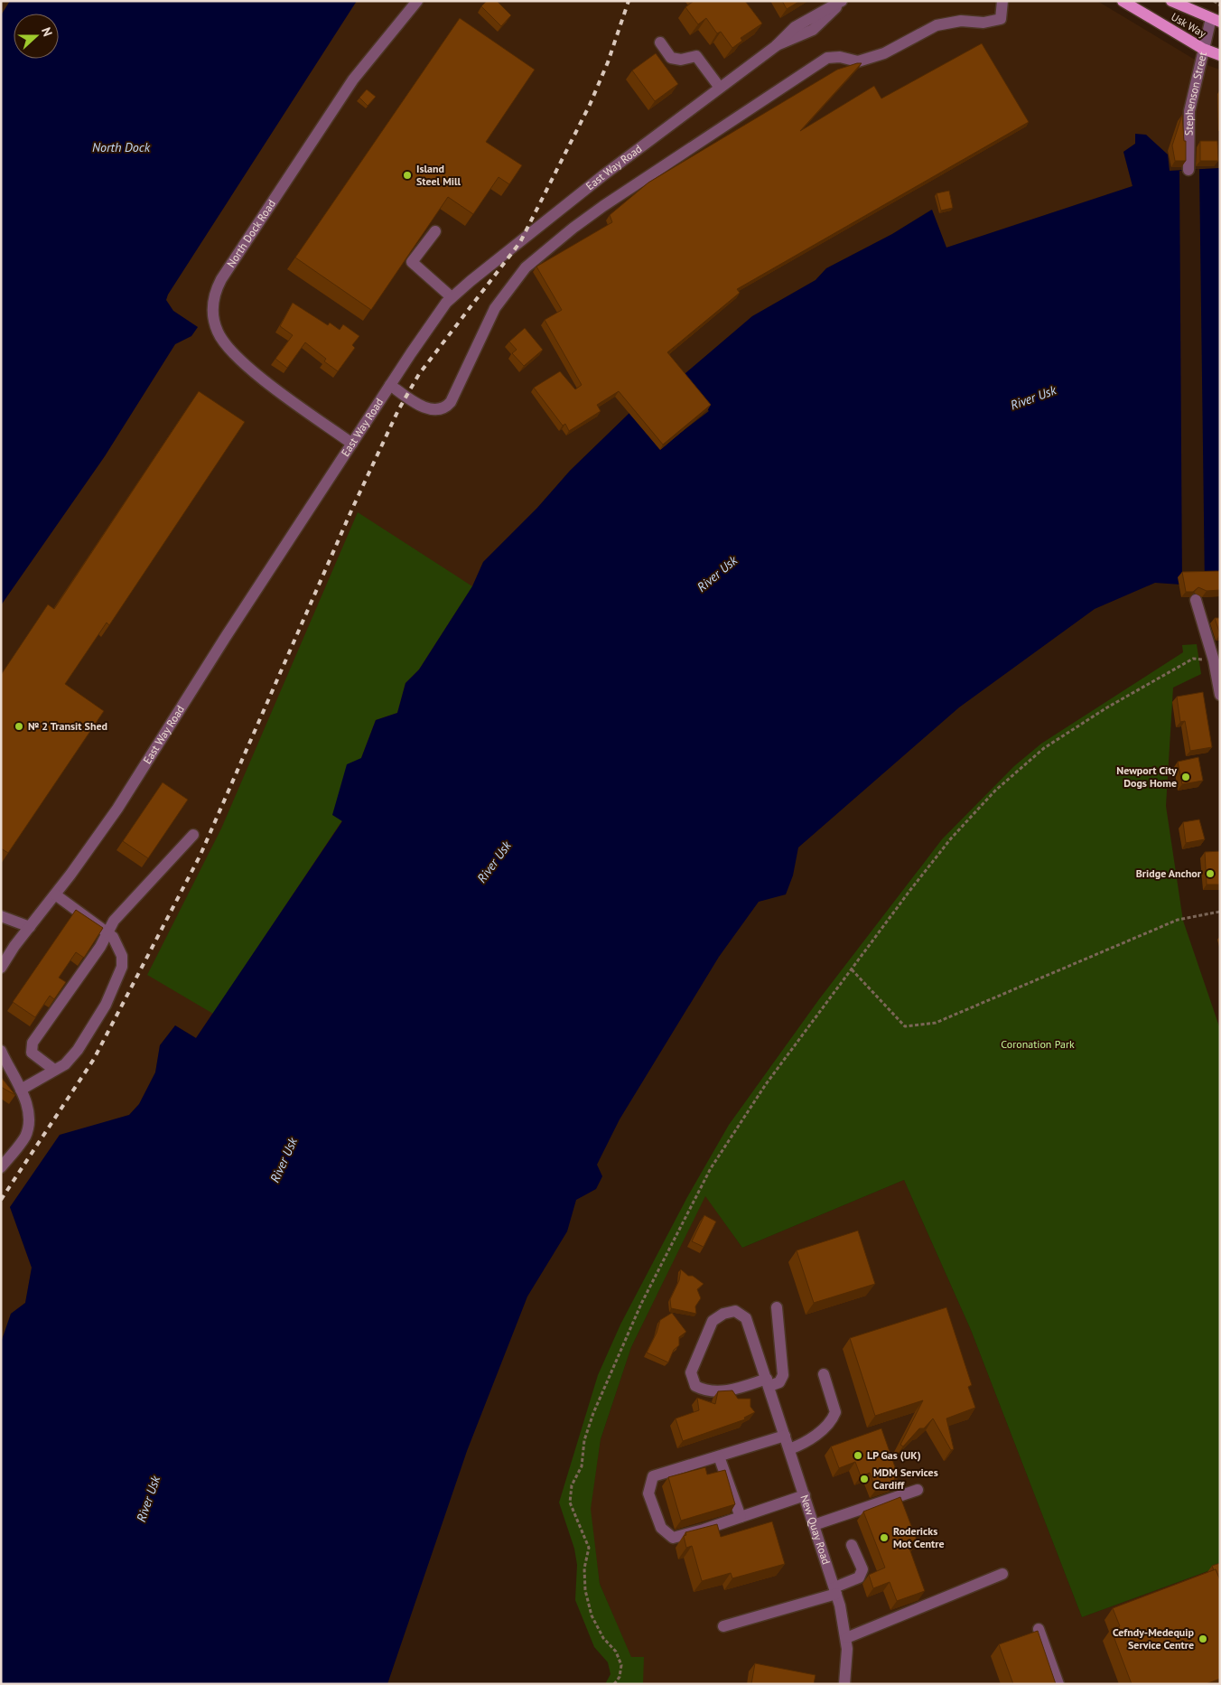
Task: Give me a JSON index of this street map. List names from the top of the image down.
{
  "streets": {
    "main road": ["Usk Way"],
    "street": [
      "Stephenson Street",
      "East Way Road",
      "North Dock Road",
      "New Quay Road"
    ]
  },
  "crossings": [
    ["Usk Way", "Stephenson Street"],
    ["East Way Road", "North Dock Road"]
  ],
  "water": ["North Dock", "River Usk"],
  "parks": ["Coronation Park"],
  "places": [
    "Island Steel Mill",
    "№ 2 Transit Shed",
    "Newport City Dogs Home",
    "Bridge Anchor",
    "LP Gas (UK)",
    "MDM Services Cardiff",
    "Rodericks Mot Centre",
    "Cefndy-Medequip Service Centre"
  ],
  "north": "right"
}
